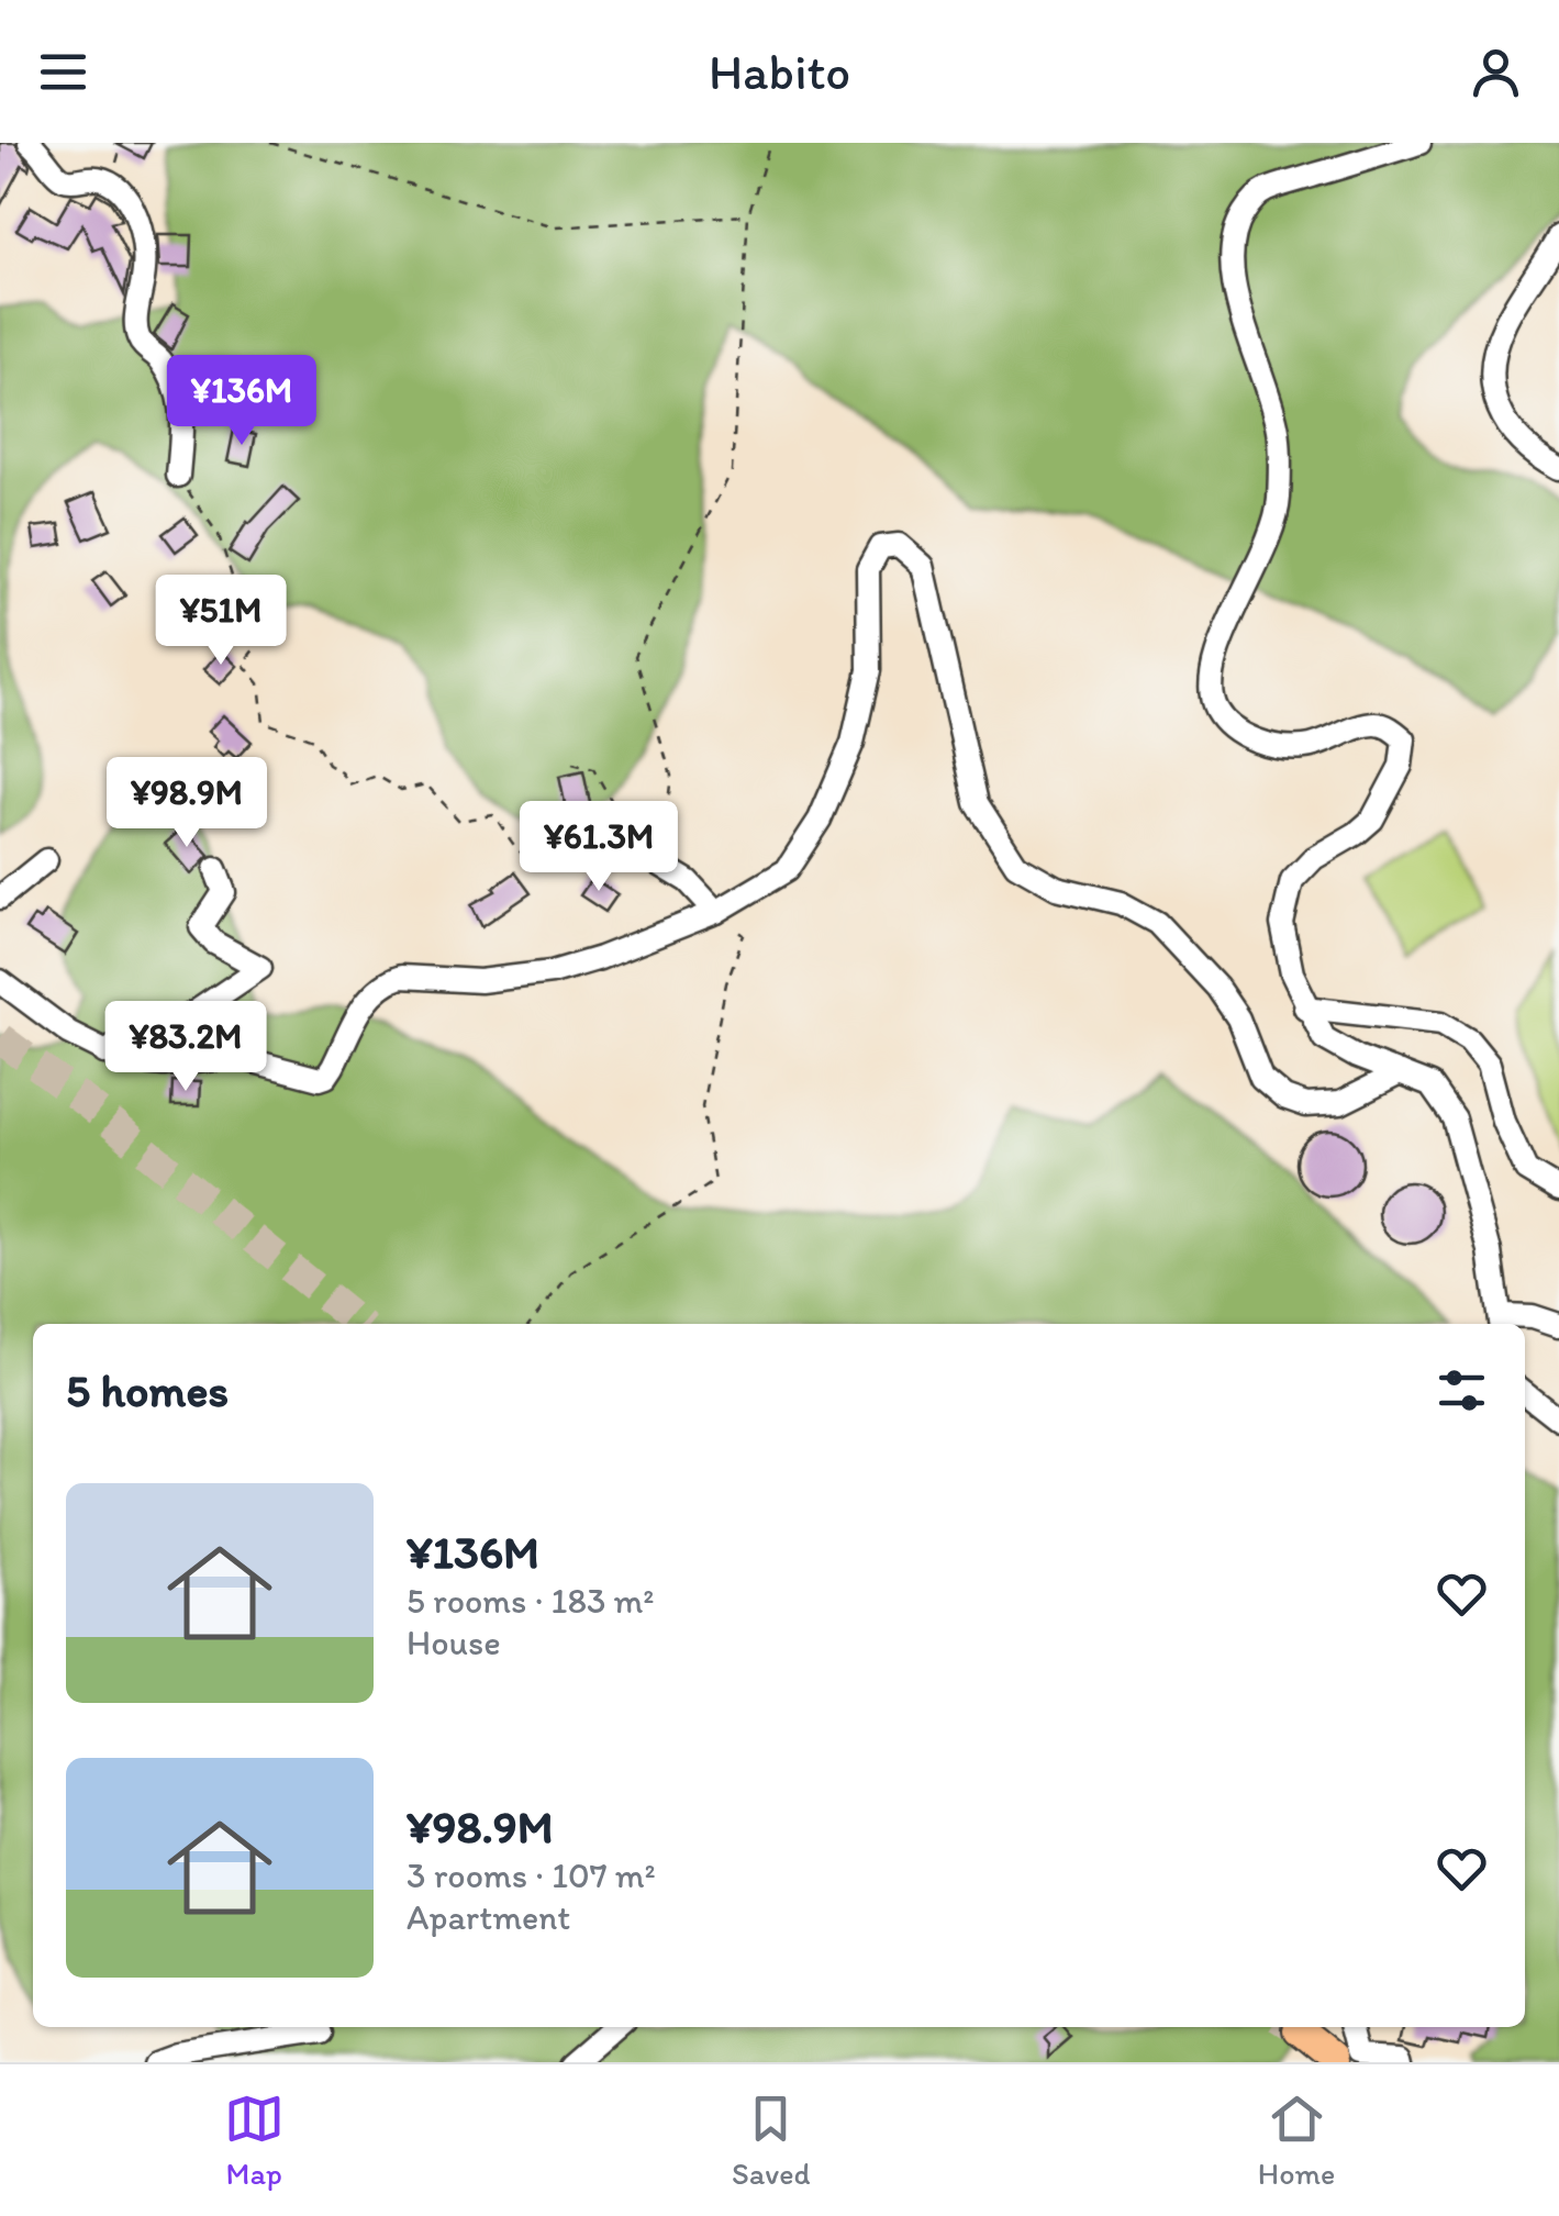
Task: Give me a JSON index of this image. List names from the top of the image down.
{
  "page": {
    "header": "Habito",
    "price": [
      "¥136M",
      "¥51M",
      "¥98.9M",
      "¥61.3M",
      "¥83.2M"
    ],
    "heading": "5 homes",
    "list": [
      {
        "name": "¥136M",
        "note": "5 rooms · 183 m² · House"
      },
      {
        "name": "¥98.9M",
        "note": "3 rooms · 107 m² · Apartment"
      }
    ],
    "tabs": ["Map", "Saved", "Home"]
  }
}
